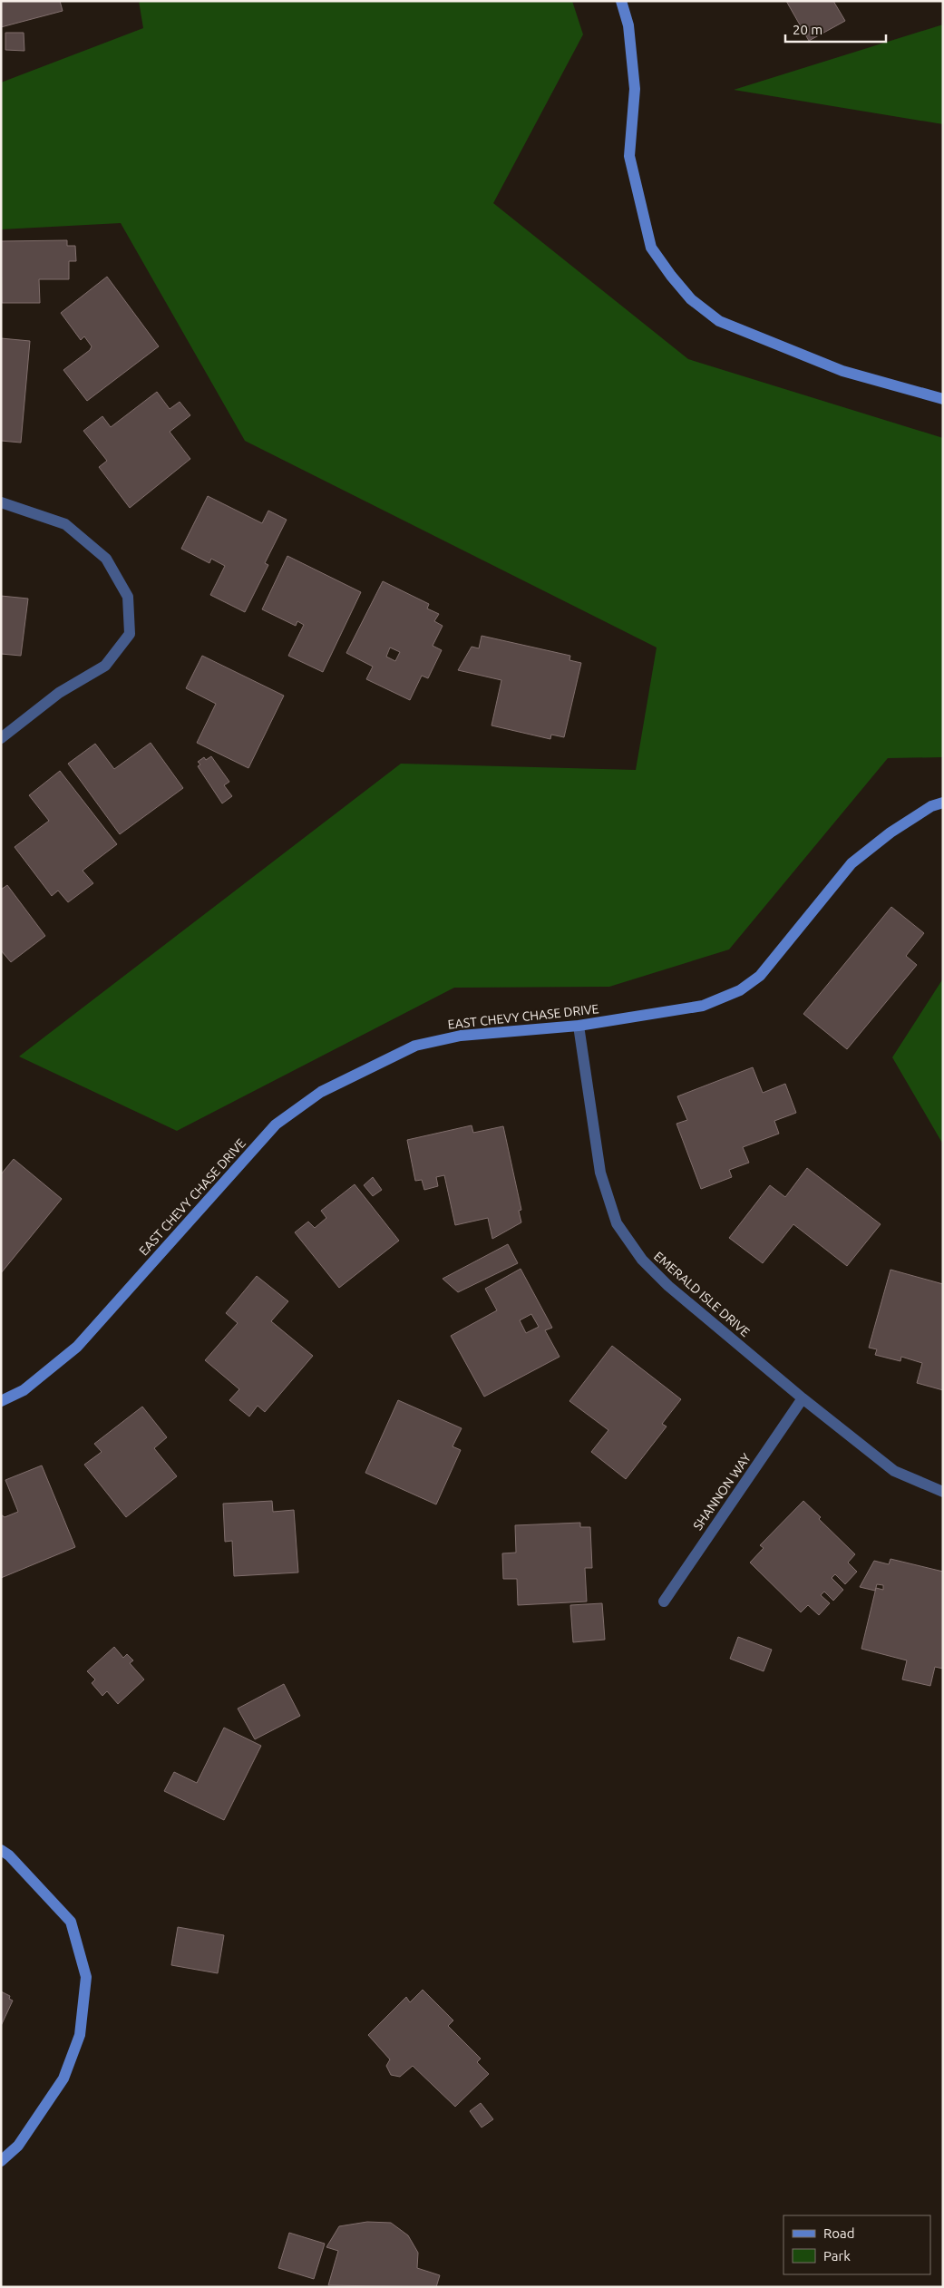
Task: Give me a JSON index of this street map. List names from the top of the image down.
{
  "streets": {
    "main road": ["EAST CHEVY CHASE DRIVE"],
    "street": ["EMERALD ISLE DRIVE", "SHANNON WAY"]
  },
  "crossings": [
    ["EAST CHEVY CHASE DRIVE", "EMERALD ISLE DRIVE"],
    ["EMERALD ISLE DRIVE", "SHANNON WAY"]
  ],
  "legend": ["Road", "Park"],
  "scale_bar": "20 m"
}
